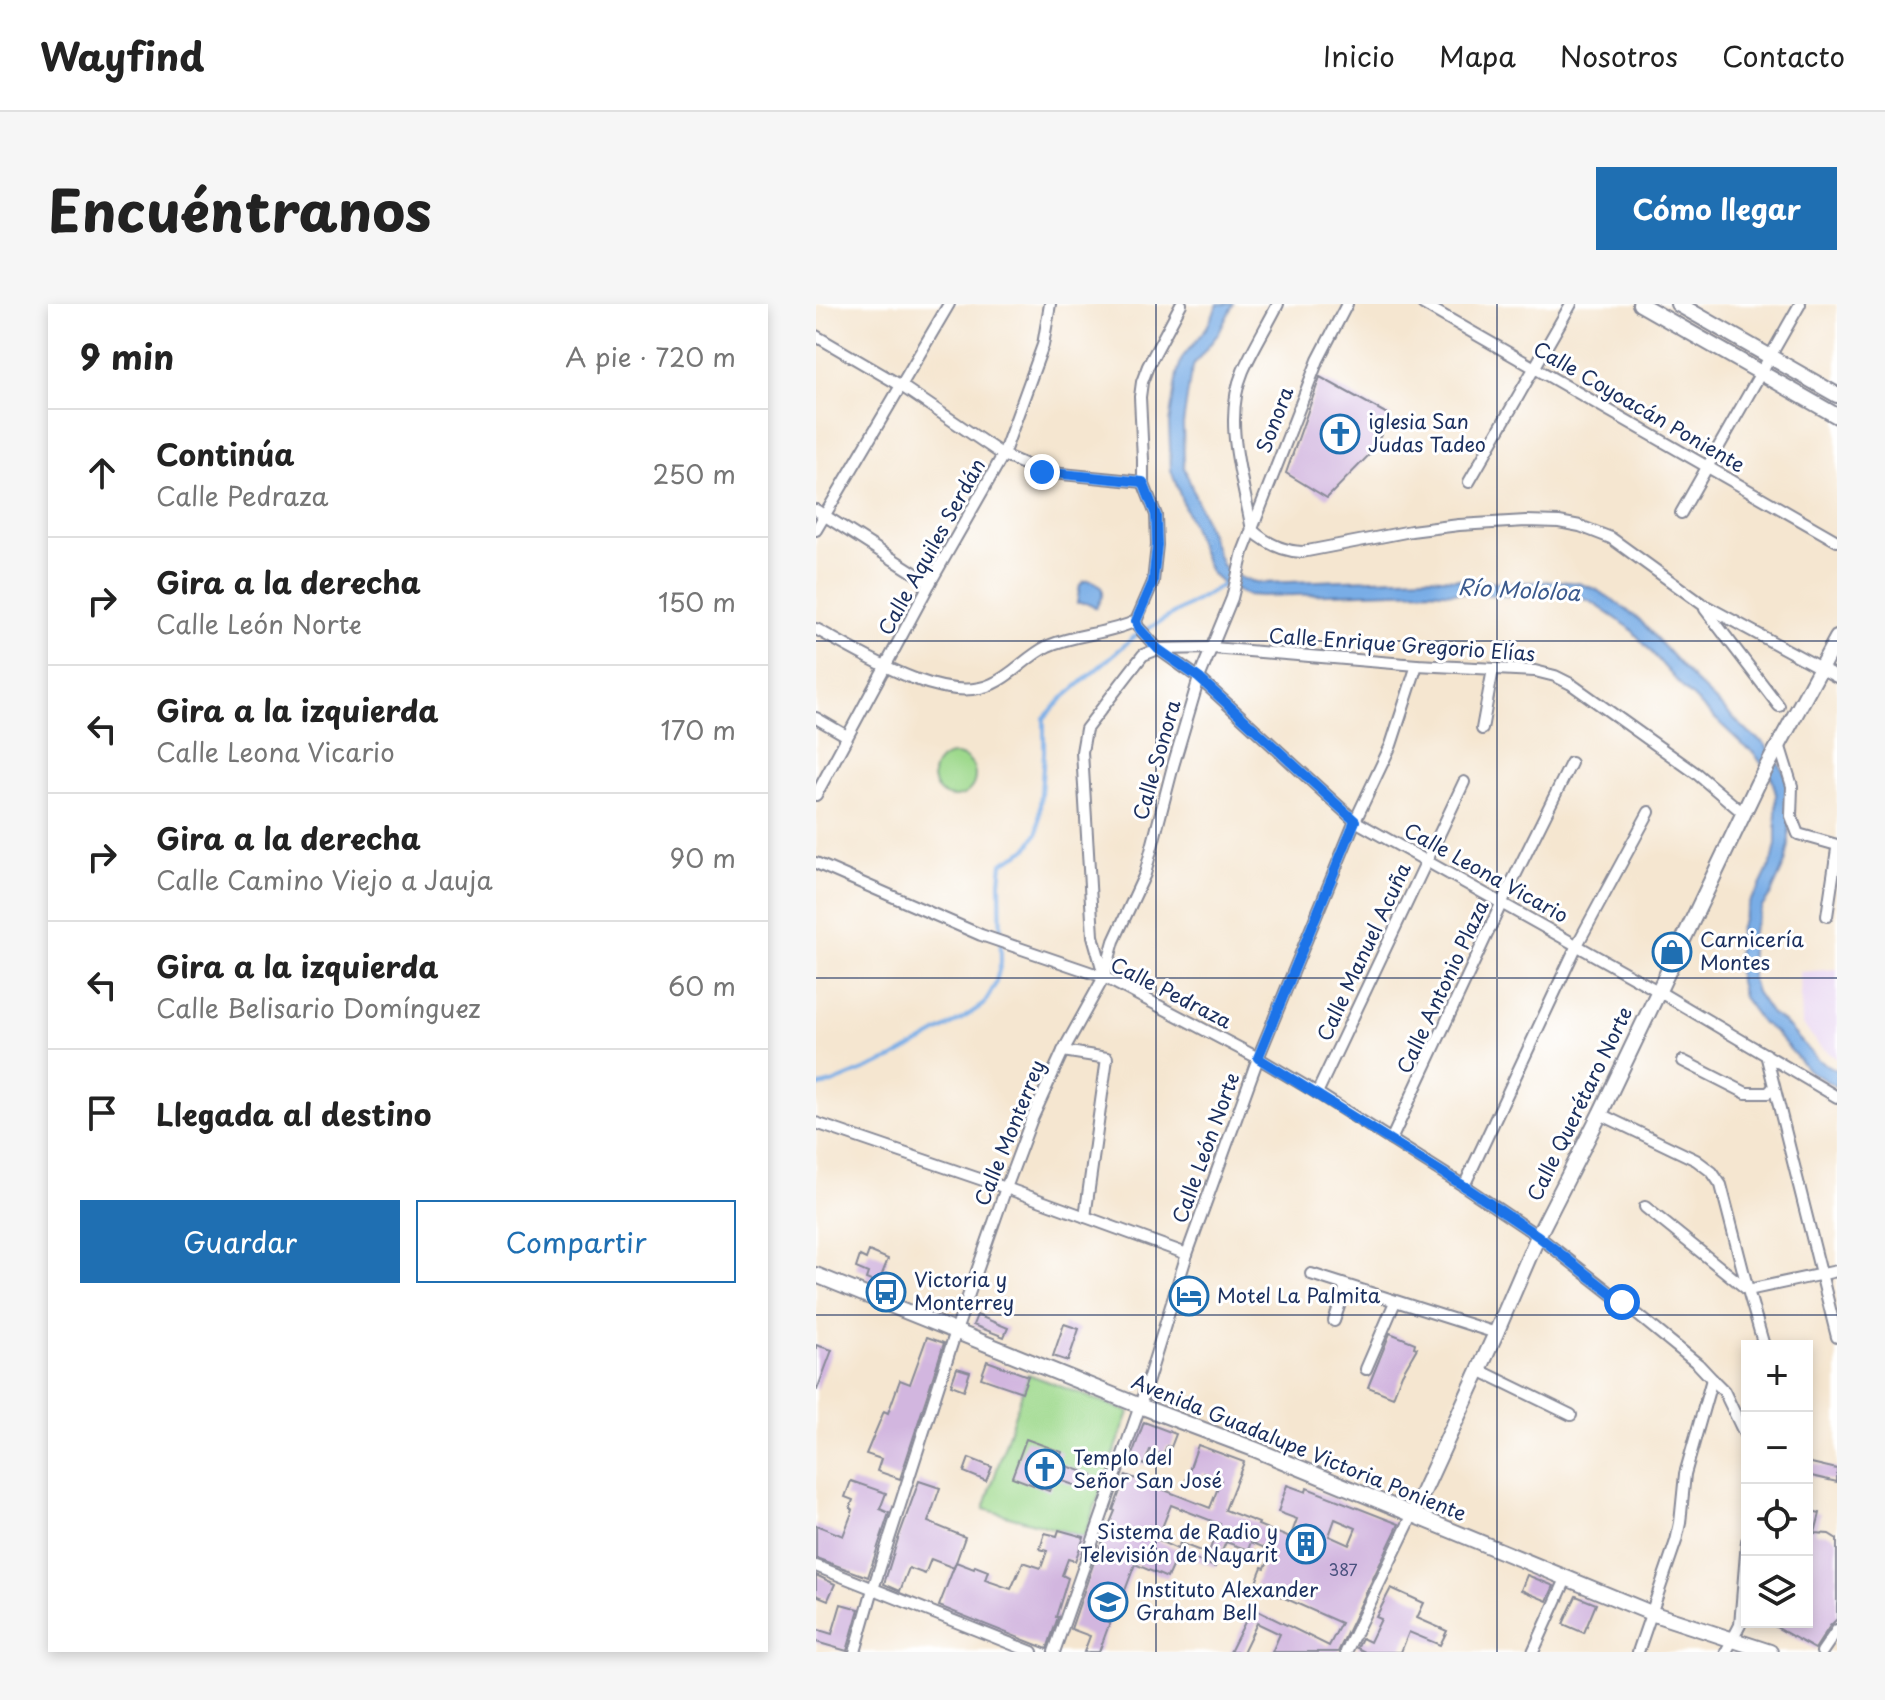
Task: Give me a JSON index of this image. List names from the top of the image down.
{
  "streets": {
    "street": [
      "Calle Coyoacán Poniente",
      "Sonora",
      "Calle Aquiles Serdán",
      "Calle Enrique Gregorio Elías",
      "Calle Sonora",
      "Calle Leona Vicario",
      "Calle Manuel Acuña",
      "Calle Antonio Plaza",
      "Calle Pedraza",
      "Calle Querétaro Norte",
      "Calle Monterrey",
      "Calle León Norte",
      "Avenida Guadalupe Victoria Poniente"
    ]
  },
  "crossings": [
    ["Sonora", "Calle Sonora"],
    ["Calle Enrique Gregorio Elías", "Calle Sonora"],
    ["Calle Enrique Gregorio Elías", "Calle Leona Vicario"],
    ["Calle Enrique Gregorio Elías", "Calle Querétaro Norte"],
    ["Calle Enrique Gregorio Elías", "Calle León Norte"],
    ["Calle Sonora", "Calle Leona Vicario"],
    ["Calle Sonora", "Calle Pedraza"],
    ["Calle Sonora", "Calle Monterrey"],
    ["Calle Leona Vicario", "Calle Manuel Acuña"],
    ["Calle Leona Vicario", "Calle Antonio Plaza"],
    ["Calle Leona Vicario", "Calle Querétaro Norte"],
    ["Calle Leona Vicario", "Calle León Norte"],
    ["Calle Manuel Acuña", "Calle Pedraza"],
    ["Calle Antonio Plaza", "Calle Pedraza"],
    ["Calle Pedraza", "Calle Querétaro Norte"],
    ["Calle Pedraza", "Calle Monterrey"],
    ["Calle Pedraza", "Calle León Norte"],
    ["Calle Querétaro Norte", "Avenida Guadalupe Victoria Poniente"],
    ["Calle Monterrey", "Avenida Guadalupe Victoria Poniente"],
    ["Calle León Norte", "Avenida Guadalupe Victoria Poniente"]
  ],
  "water": ["Río Mololoa"],
  "places": {
    "church": ["iglesia San Judas Tadeo", "Templo del Señor San José"],
    "shop": ["Carnicería Montes"],
    "bus stop": ["Victoria y Monterrey"],
    "hotel": ["Motel La Palmita"],
    "building": ["Sistema de Radio y Televisión de Nayarit"],
    "school or university": ["Instituto Alexander Graham Bell"]
  },
  "house_numbers": ["387"],
  "page": {
    "header": "Wayfind",
    "nav": [
      "Inicio",
      "Mapa",
      "Nosotros",
      "Contacto"
    ],
    "title": "Encuéntranos",
    "buttons": [
      "Cómo llegar",
      ["Guardar", "Compartir"]
    ],
    "heading": ["9 min", "A pie · 720 m"],
    "list": [
      ["Continúa", "Calle Pedraza", "250 m"],
      ["Gira a la derecha", "Calle León Norte", "150 m"],
      ["Gira a la izquierda", "Calle Leona Vicario", "170 m"],
      ["Gira a la derecha", "Calle Camino Viejo a Jauja", "90 m"],
      ["Gira a la izquierda", "Calle Belisario Domínguez", "60 m"],
      "Llegada al destino"
    ],
    "map_buttons": ["+", "−"]
  }
}
